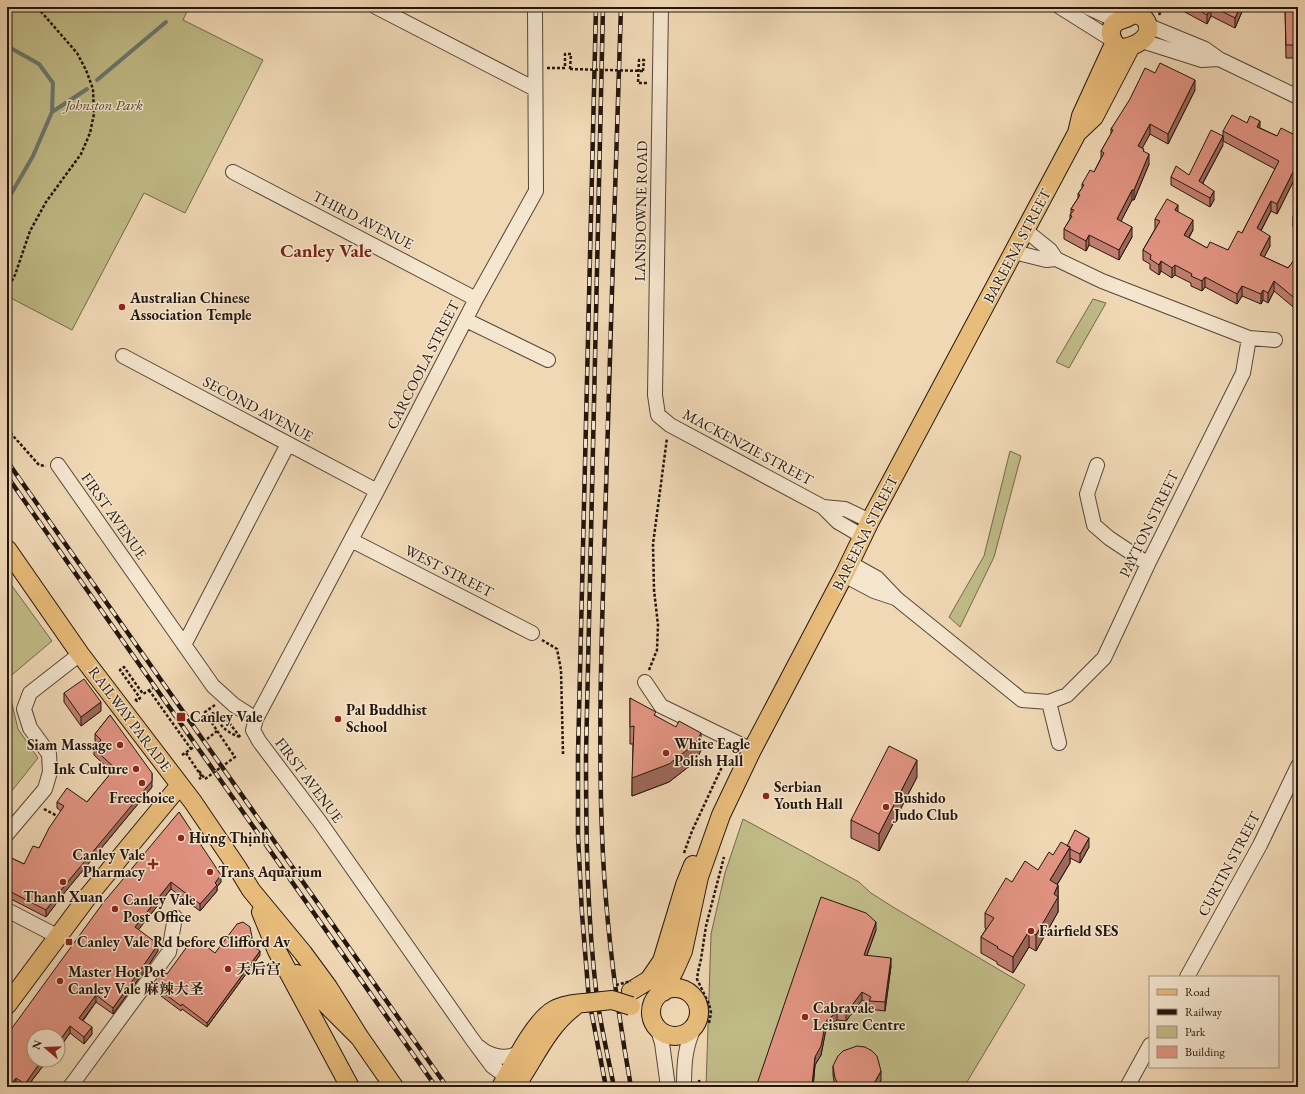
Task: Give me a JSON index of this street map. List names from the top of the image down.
{
  "streets": {
    "main road": ["BAREENA STREET", "RAILWAY PARADE"],
    "street": [
      "LANSDOWNE ROAD",
      "THIRD AVENUE",
      "CARCOOLA STREET",
      "SECOND AVENUE",
      "MACKENZIE STREET",
      "FIRST AVENUE",
      "PAYTON STREET",
      "WEST STREET",
      "CURTIN STREET"
    ]
  },
  "crossings": [
    ["LANSDOWNE ROAD", "MACKENZIE STREET"],
    ["THIRD AVENUE", "CARCOOLA STREET"],
    ["BAREENA STREET", "MACKENZIE STREET"],
    ["BAREENA STREET", "PAYTON STREET"],
    ["CARCOOLA STREET", "SECOND AVENUE"],
    ["CARCOOLA STREET", "FIRST AVENUE"],
    ["CARCOOLA STREET", "WEST STREET"]
  ],
  "districts": ["Canley Vale"],
  "parks": ["Johnston Park"],
  "places": {
    "other": [
      "Australian Chinese Association Temple",
      "Pal Buddhist School",
      "Siam Massage",
      "White Eagle Polish Hall",
      "Ink Culture",
      "Freechoice",
      "Serbian Youth Hall",
      "Bushido Judo Club",
      "Hưng Thịnh",
      "Trans Aquarium",
      "Thanh Xuan",
      "Canley Vale Post Office",
      "Fairfield SES",
      "天后宫",
      "Master Hot Pot Canley Vale 麻辣大圣",
      "Cabravale Leisure Centre"
    ],
    "transit": ["Canley Vale", "Canley Vale Rd before Clifford Av"],
    "health": ["Canley Vale Pharmacy"]
  },
  "legend": [
    "Road",
    "Railway",
    "Park",
    "Building"
  ],
  "north": "left"
}
